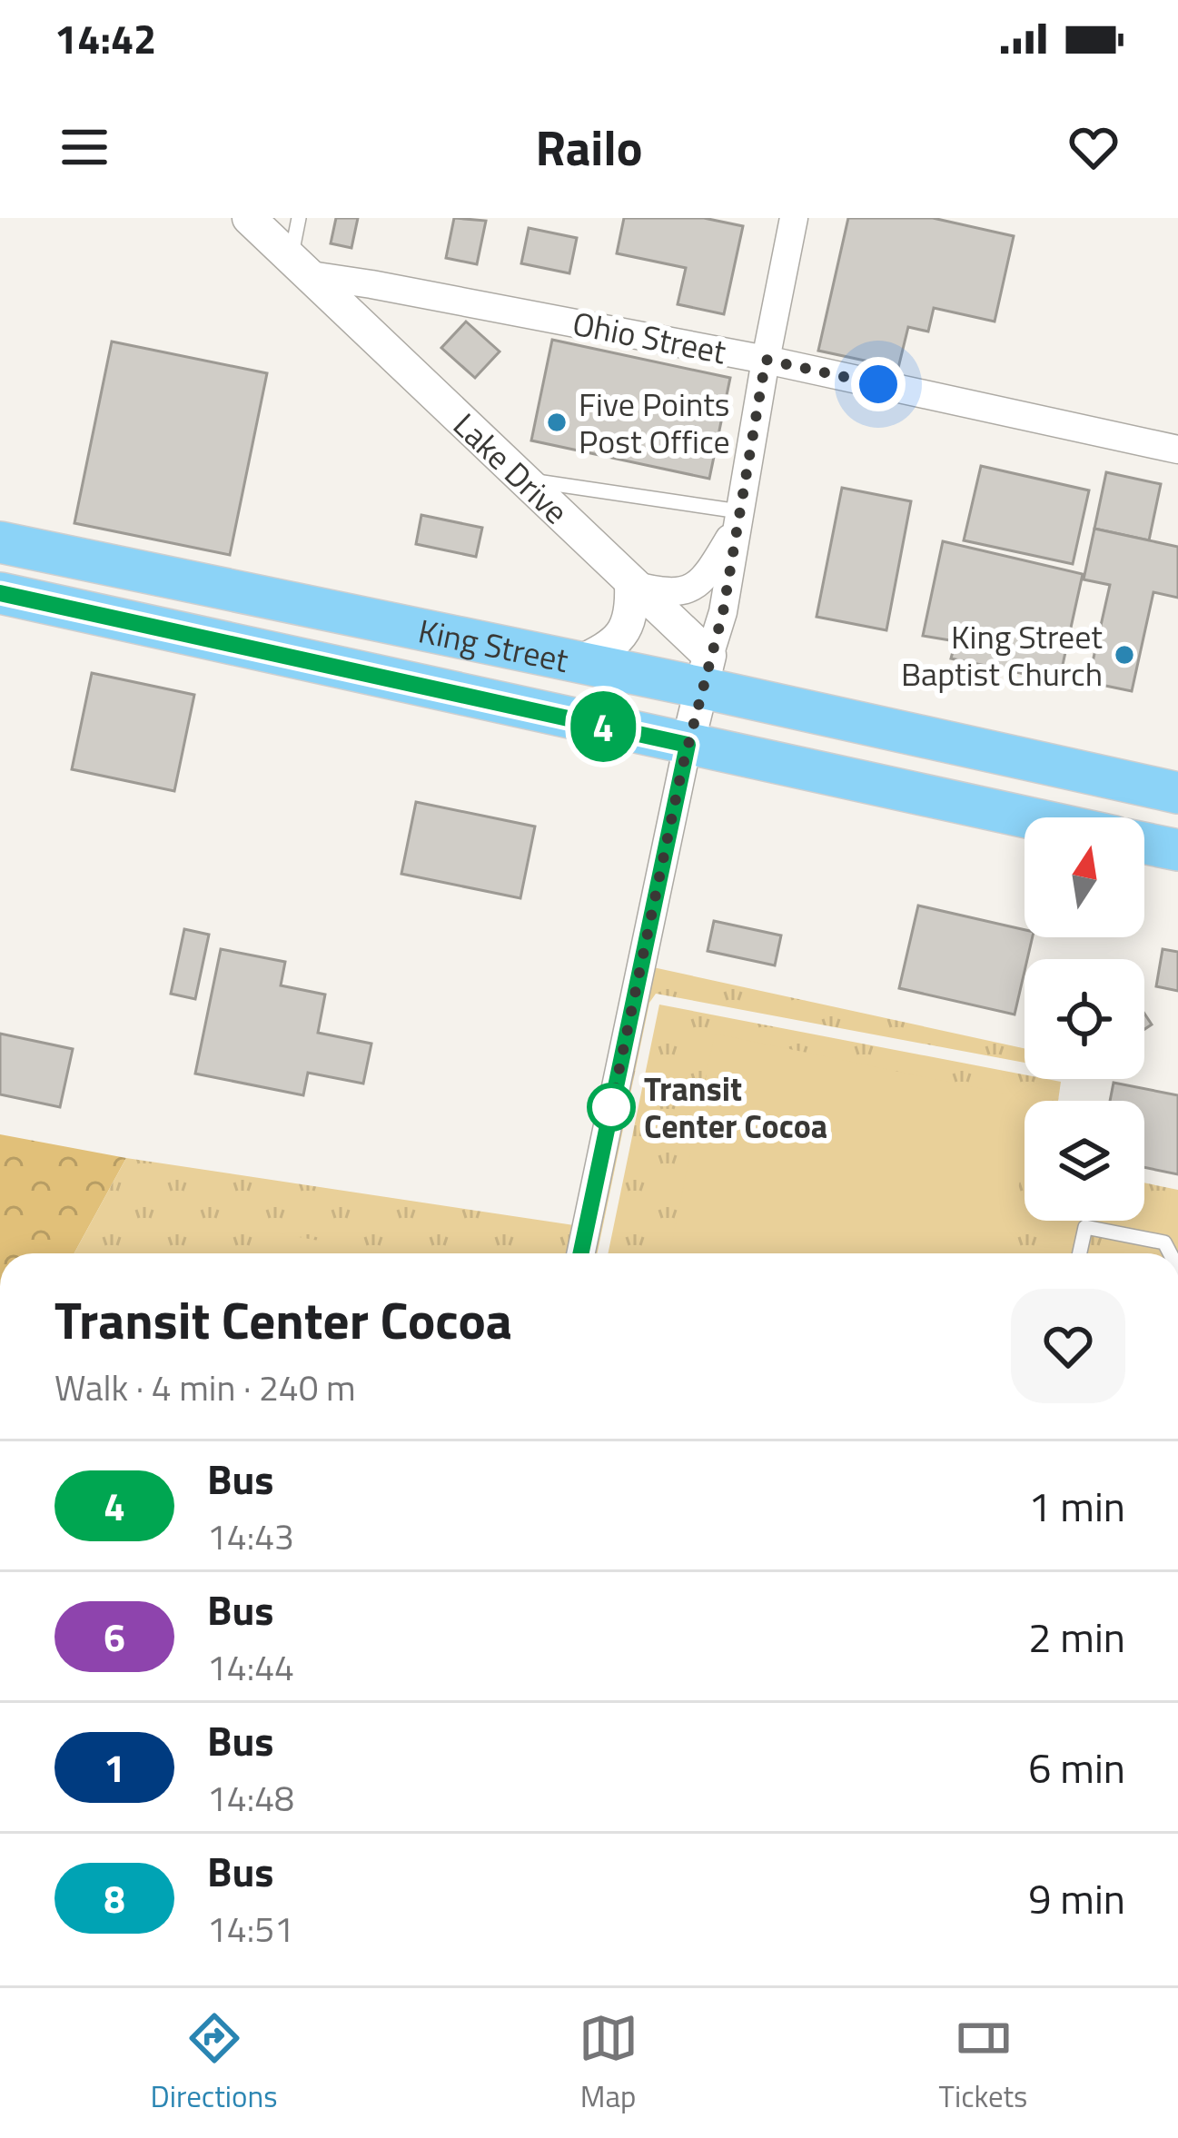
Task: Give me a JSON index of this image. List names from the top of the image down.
{
  "streets": {
    "main road": ["King Street"],
    "street": ["Ohio Street", "Lake Drive"]
  },
  "crossings": [
    ["Ohio Street", "Lake Drive"],
    ["Lake Drive", "King Street"]
  ],
  "places": ["Five Points Post Office", "King Street Baptist Church", "Transit Center Cocoa"],
  "lines": ["bus line 4"],
  "north": "top",
  "page": {
    "status": "14:42",
    "header": "Railo",
    "on_map": "4",
    "heading": ["Transit Center Cocoa", "Walk · 4 min · 240 m"],
    "list": [
      {
        "mark": "4",
        "name": "Bus",
        "note": "14:43",
        "value": "1 min"
      },
      {
        "mark": "6",
        "name": "Bus",
        "note": "14:44",
        "value": "2 min"
      },
      {
        "mark": "1",
        "name": "Bus",
        "note": "14:48",
        "value": "6 min"
      },
      {
        "mark": "8",
        "name": "Bus",
        "note": "14:51",
        "value": "9 min"
      }
    ],
    "tabs": ["Directions", "Map", "Tickets"]
  }
}
